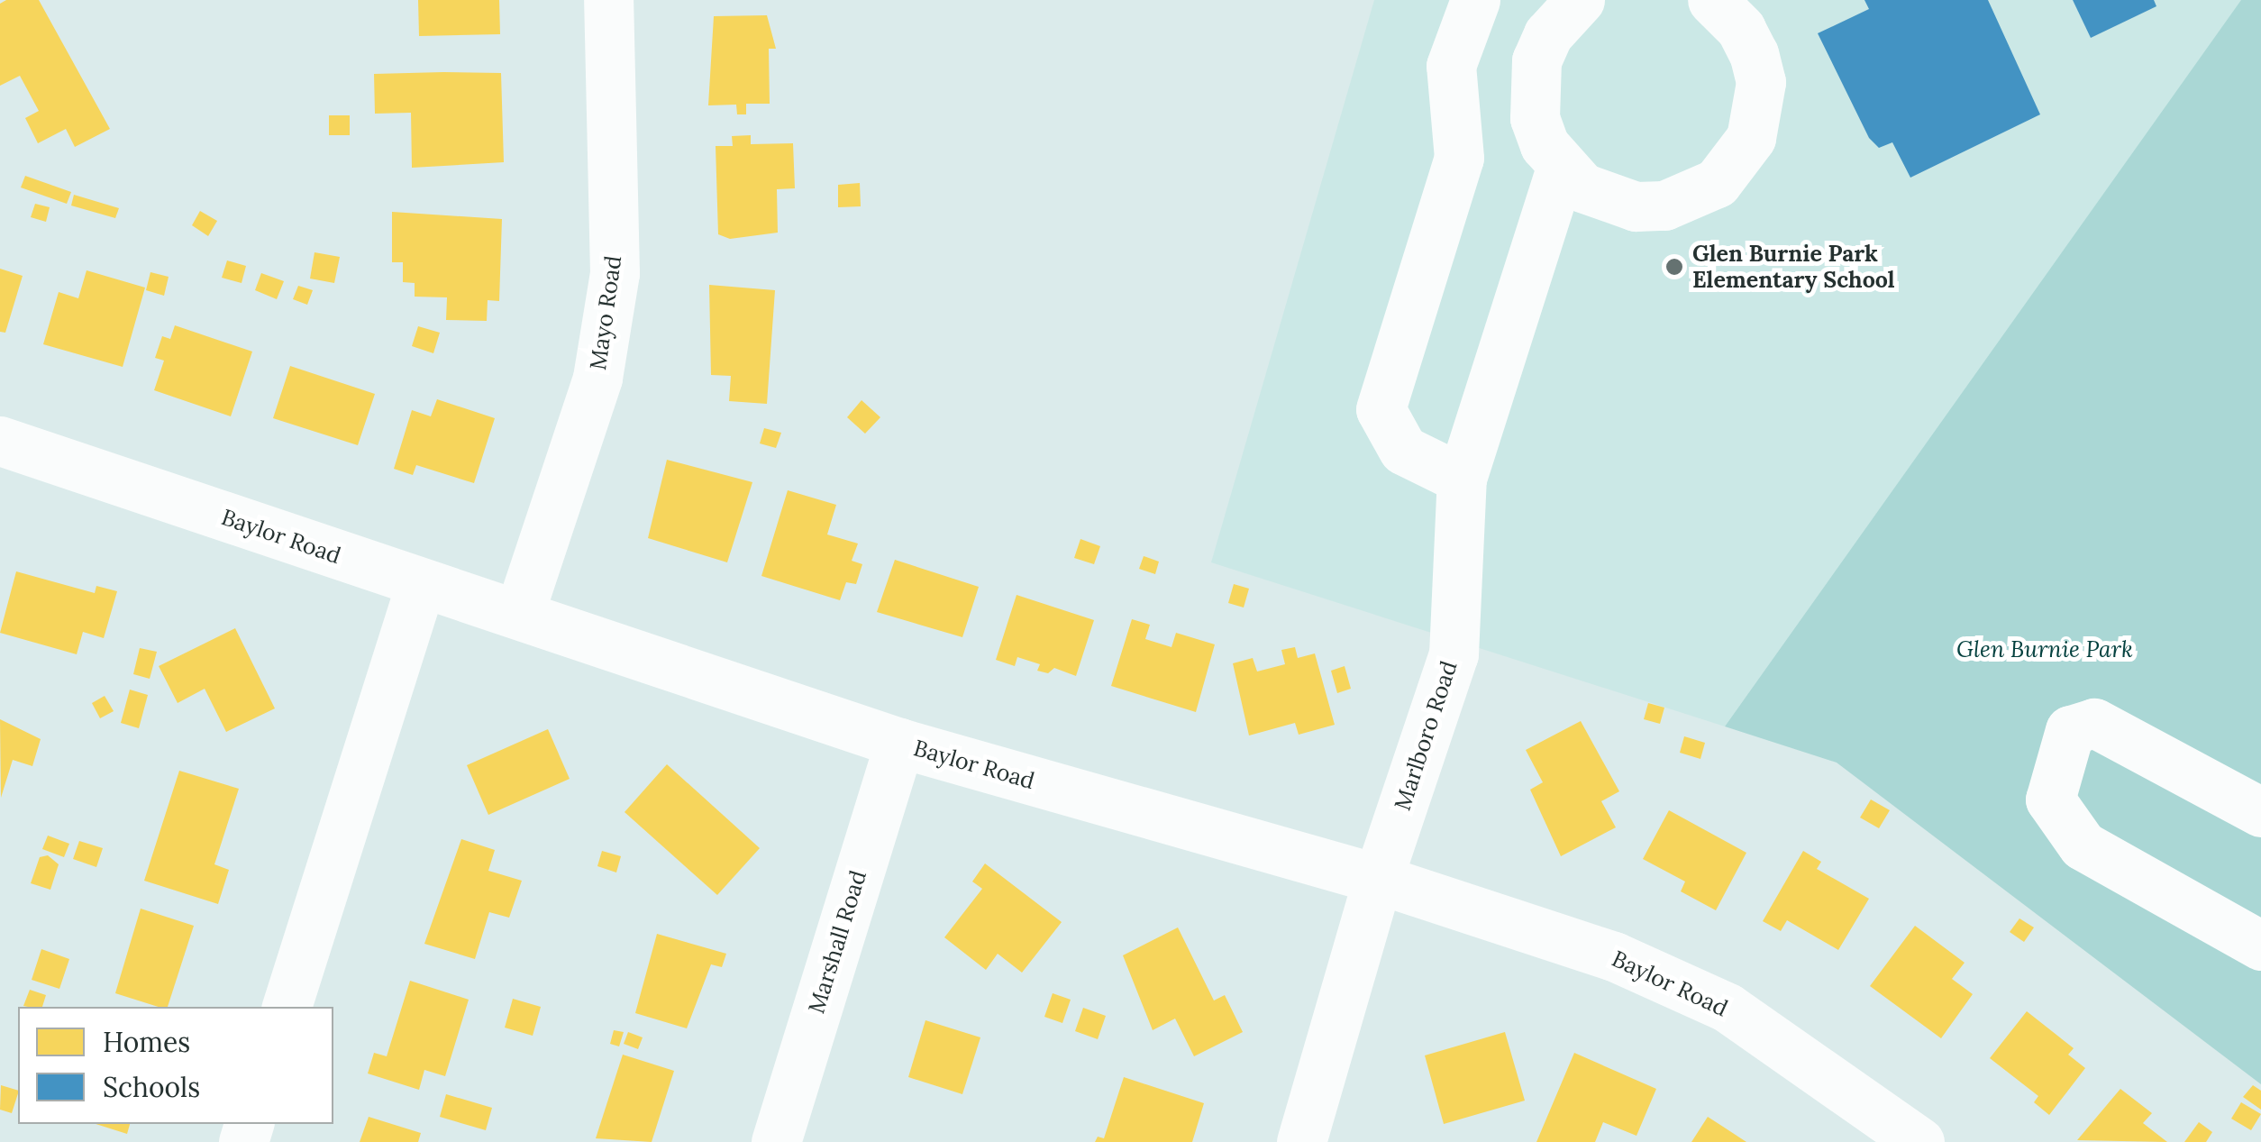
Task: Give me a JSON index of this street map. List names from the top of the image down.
{
  "streets": {
    "street": [
      "Mayo Road",
      "Baylor Road",
      "Marlboro Road",
      "Marshall Road"
    ]
  },
  "crossings": [
    ["Mayo Road", "Baylor Road"],
    ["Baylor Road", "Marlboro Road"],
    ["Baylor Road", "Marshall Road"]
  ],
  "parks": ["Glen Burnie Park"],
  "places": ["Glen Burnie Park Elementary School"],
  "legend": ["Homes", "Schools"]
}
